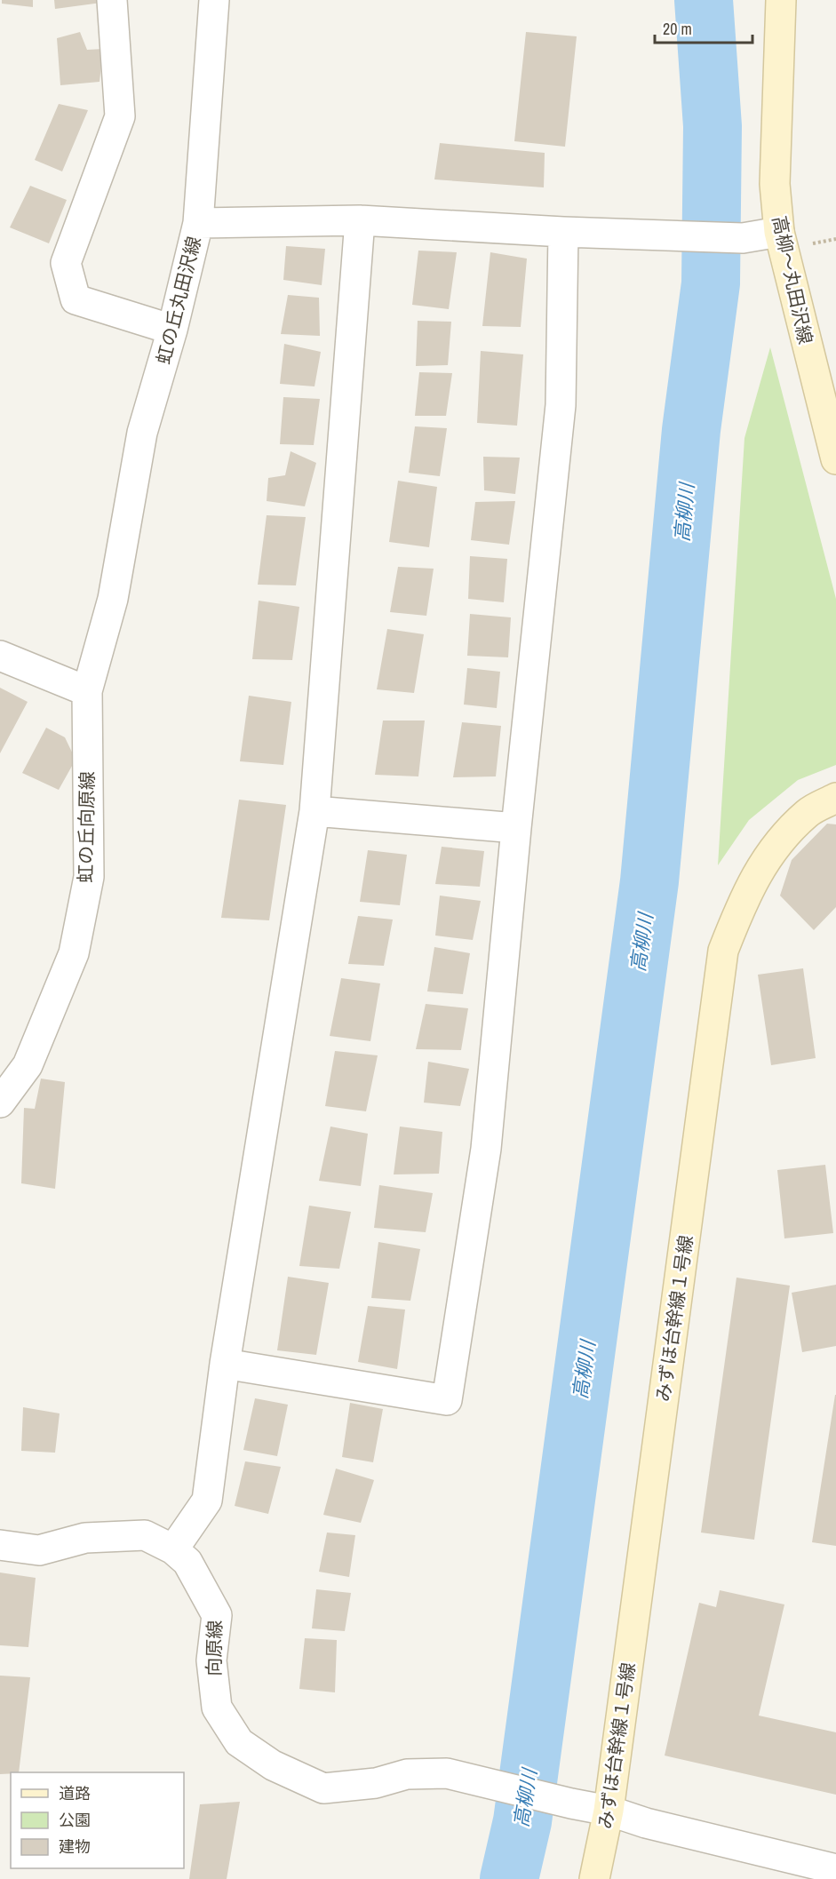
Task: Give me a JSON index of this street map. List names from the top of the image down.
{
  "streets": {
    "street": [
      "高柳～丸田沢線",
      "虹の丘丸田沢線",
      "虹の丘向原線",
      "みずほ台幹線１号線",
      "向原線"
    ]
  },
  "crossings": [
    ["高柳～丸田沢線", "虹の丘丸田沢線"],
    ["虹の丘丸田沢線", "虹の丘向原線"],
    ["みずほ台幹線１号線", "向原線"]
  ],
  "water": ["高柳川"],
  "legend": ["道路", "公園", "建物"],
  "scale_bar": "20 m"
}
